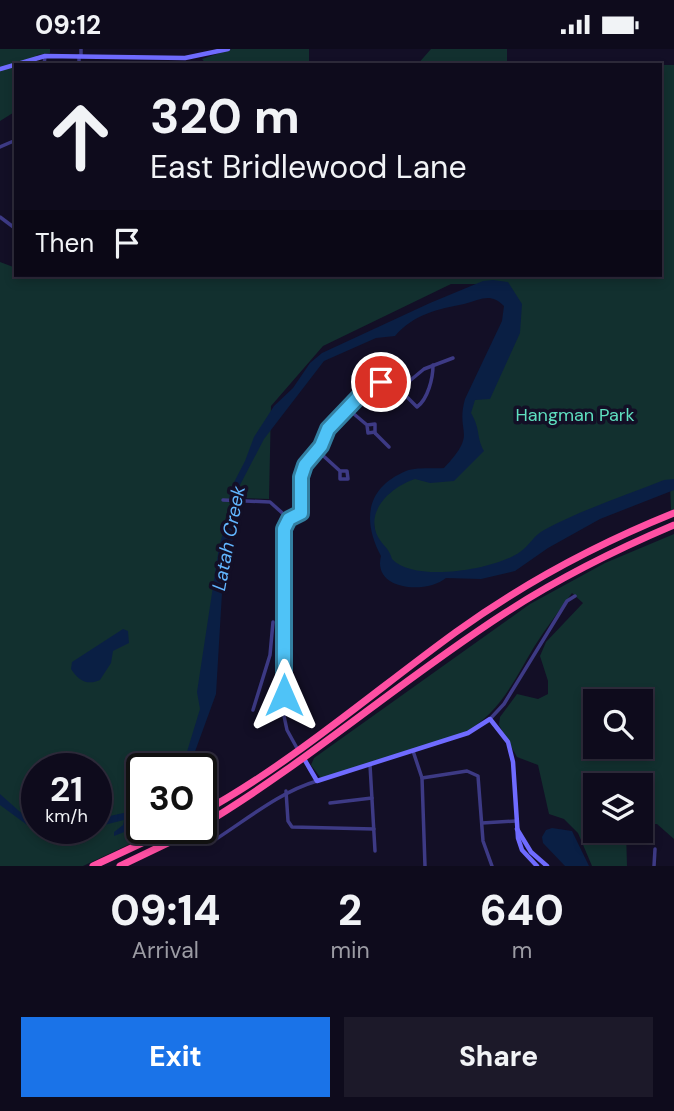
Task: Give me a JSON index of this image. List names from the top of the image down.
{
  "water": ["Latah Creek"],
  "parks": ["Hangman Park"],
  "page": {
    "status": "09:12",
    "turn": ["320 m", "East Bridlewood Lane"],
    "then": "Then",
    "speed": "21 km/h",
    "limit": "30",
    "eta": [
      "09:14",
      "Arrival",
      "2",
      "min",
      "640",
      "m"
    ],
    "buttons": ["Exit", "Share"]
  }
}
